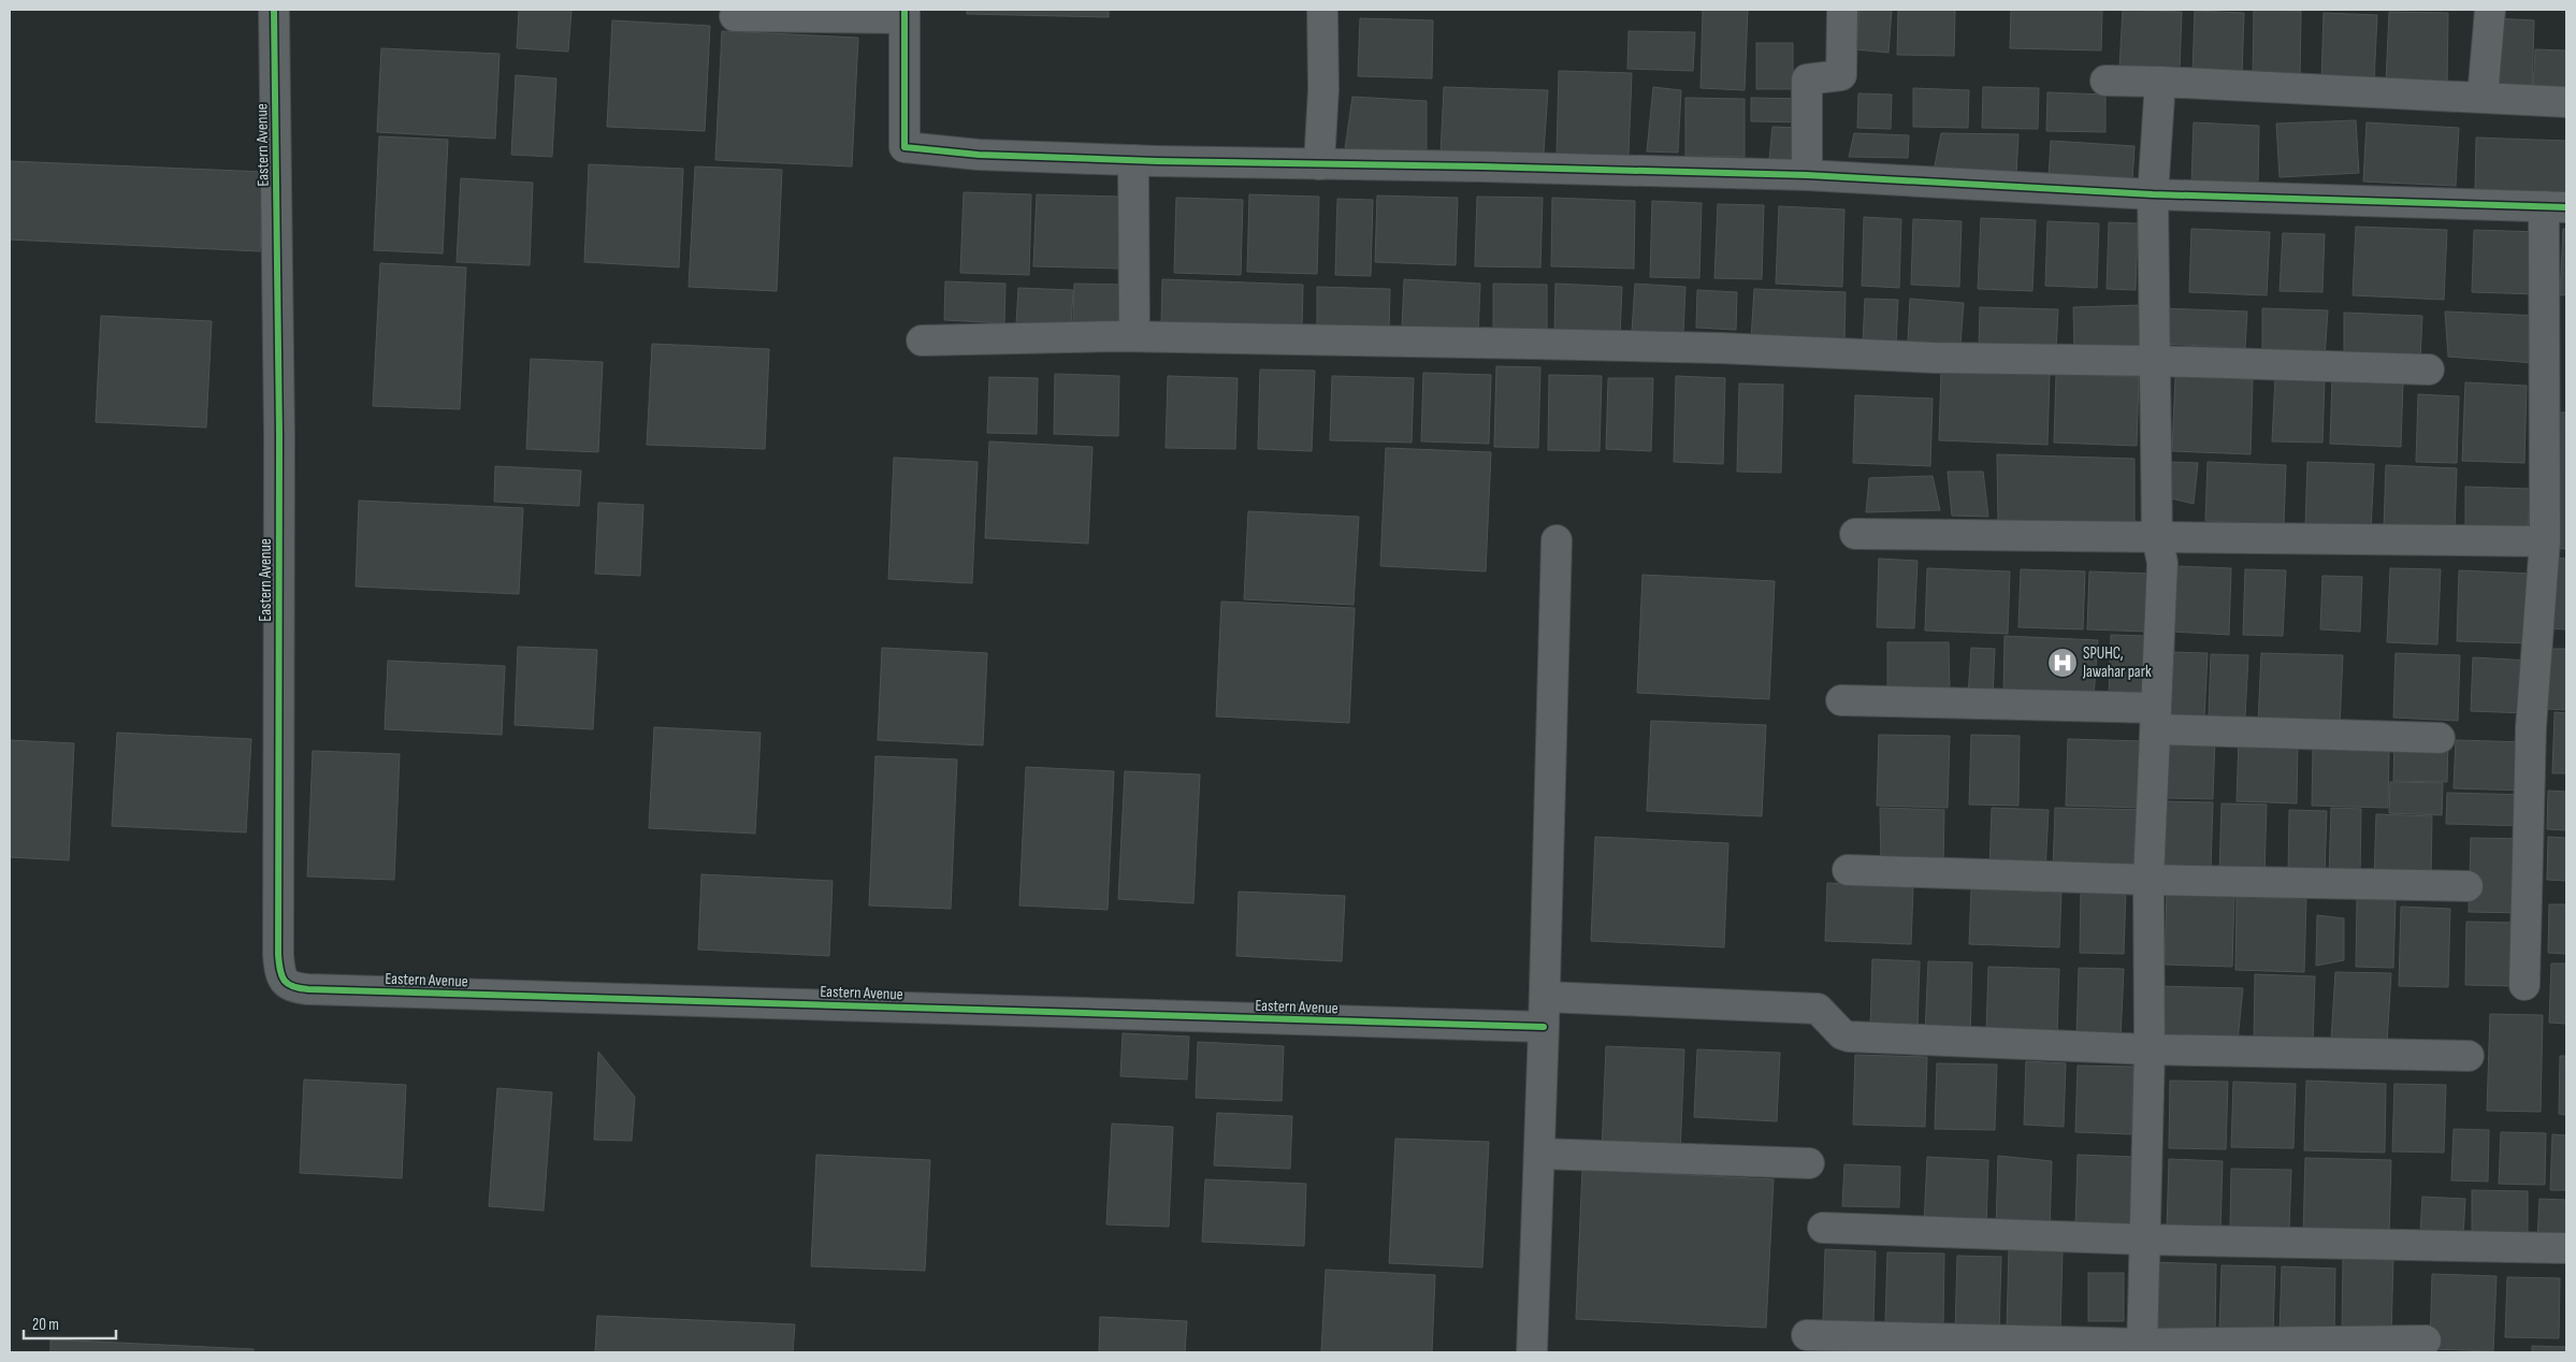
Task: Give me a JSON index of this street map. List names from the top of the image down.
{
  "streets": {
    "street": ["Eastern Avenue"]
  },
  "places": {
    "hospital": ["SPUHC, Jawahar park"]
  },
  "scale_bar": "20 m"
}
